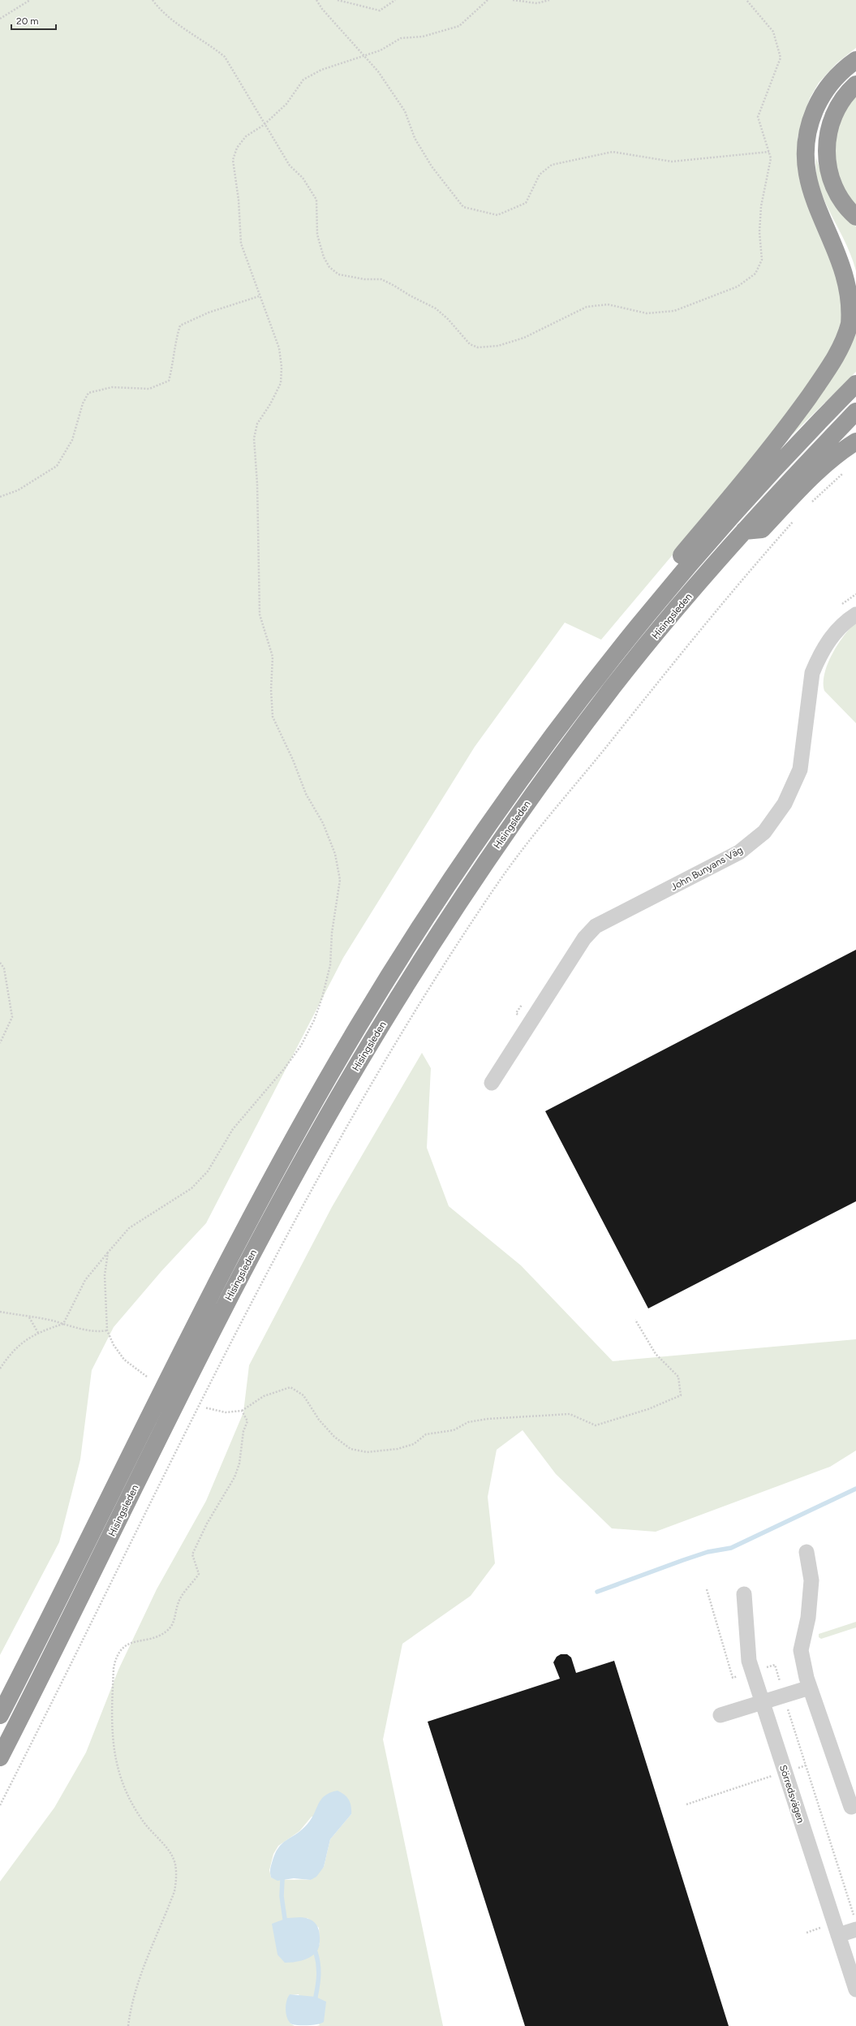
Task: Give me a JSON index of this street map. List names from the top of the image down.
{
  "streets": {
    "highway": ["Hisingsleden"],
    "lane": ["John Bunyans Väg", "Sörredsvägen"]
  },
  "scale_bar": "20 m"
}
